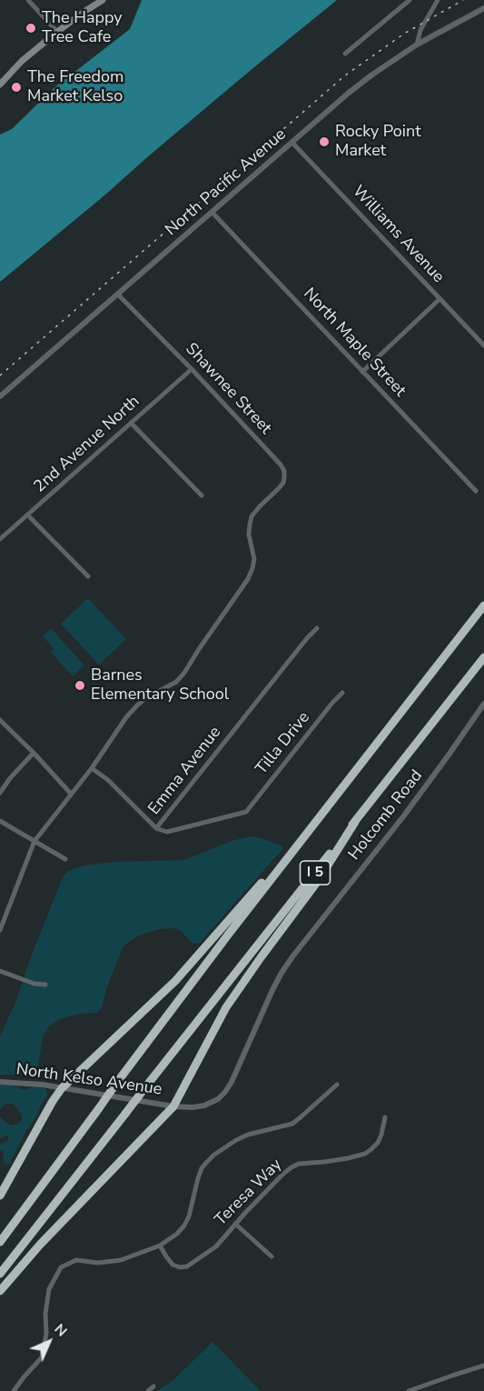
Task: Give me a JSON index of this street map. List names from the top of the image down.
{
  "streets": {
    "highway": ["I 5"],
    "street": [
      "North Pacific Avenue",
      "Williams Avenue",
      "North Maple Street",
      "Shawnee Street",
      "2nd Avenue North",
      "Tilla Drive",
      "Emma Avenue",
      "Holcomb Road",
      "North Kelso Avenue",
      "Teresa Way"
    ]
  },
  "crossings": [
    ["North Pacific Avenue", "Williams Avenue"],
    ["North Pacific Avenue", "North Maple Street"],
    ["North Pacific Avenue", "Shawnee Street"],
    ["Shawnee Street", "2nd Avenue North"],
    ["Tilla Drive", "Emma Avenue"],
    ["Holcomb Road", "North Kelso Avenue"]
  ],
  "places": [
    "The Happy Tree Cafe",
    "The Freedom Market Kelso",
    "Rocky Point Market",
    "Barnes Elementary School"
  ],
  "north": "top right"
}
